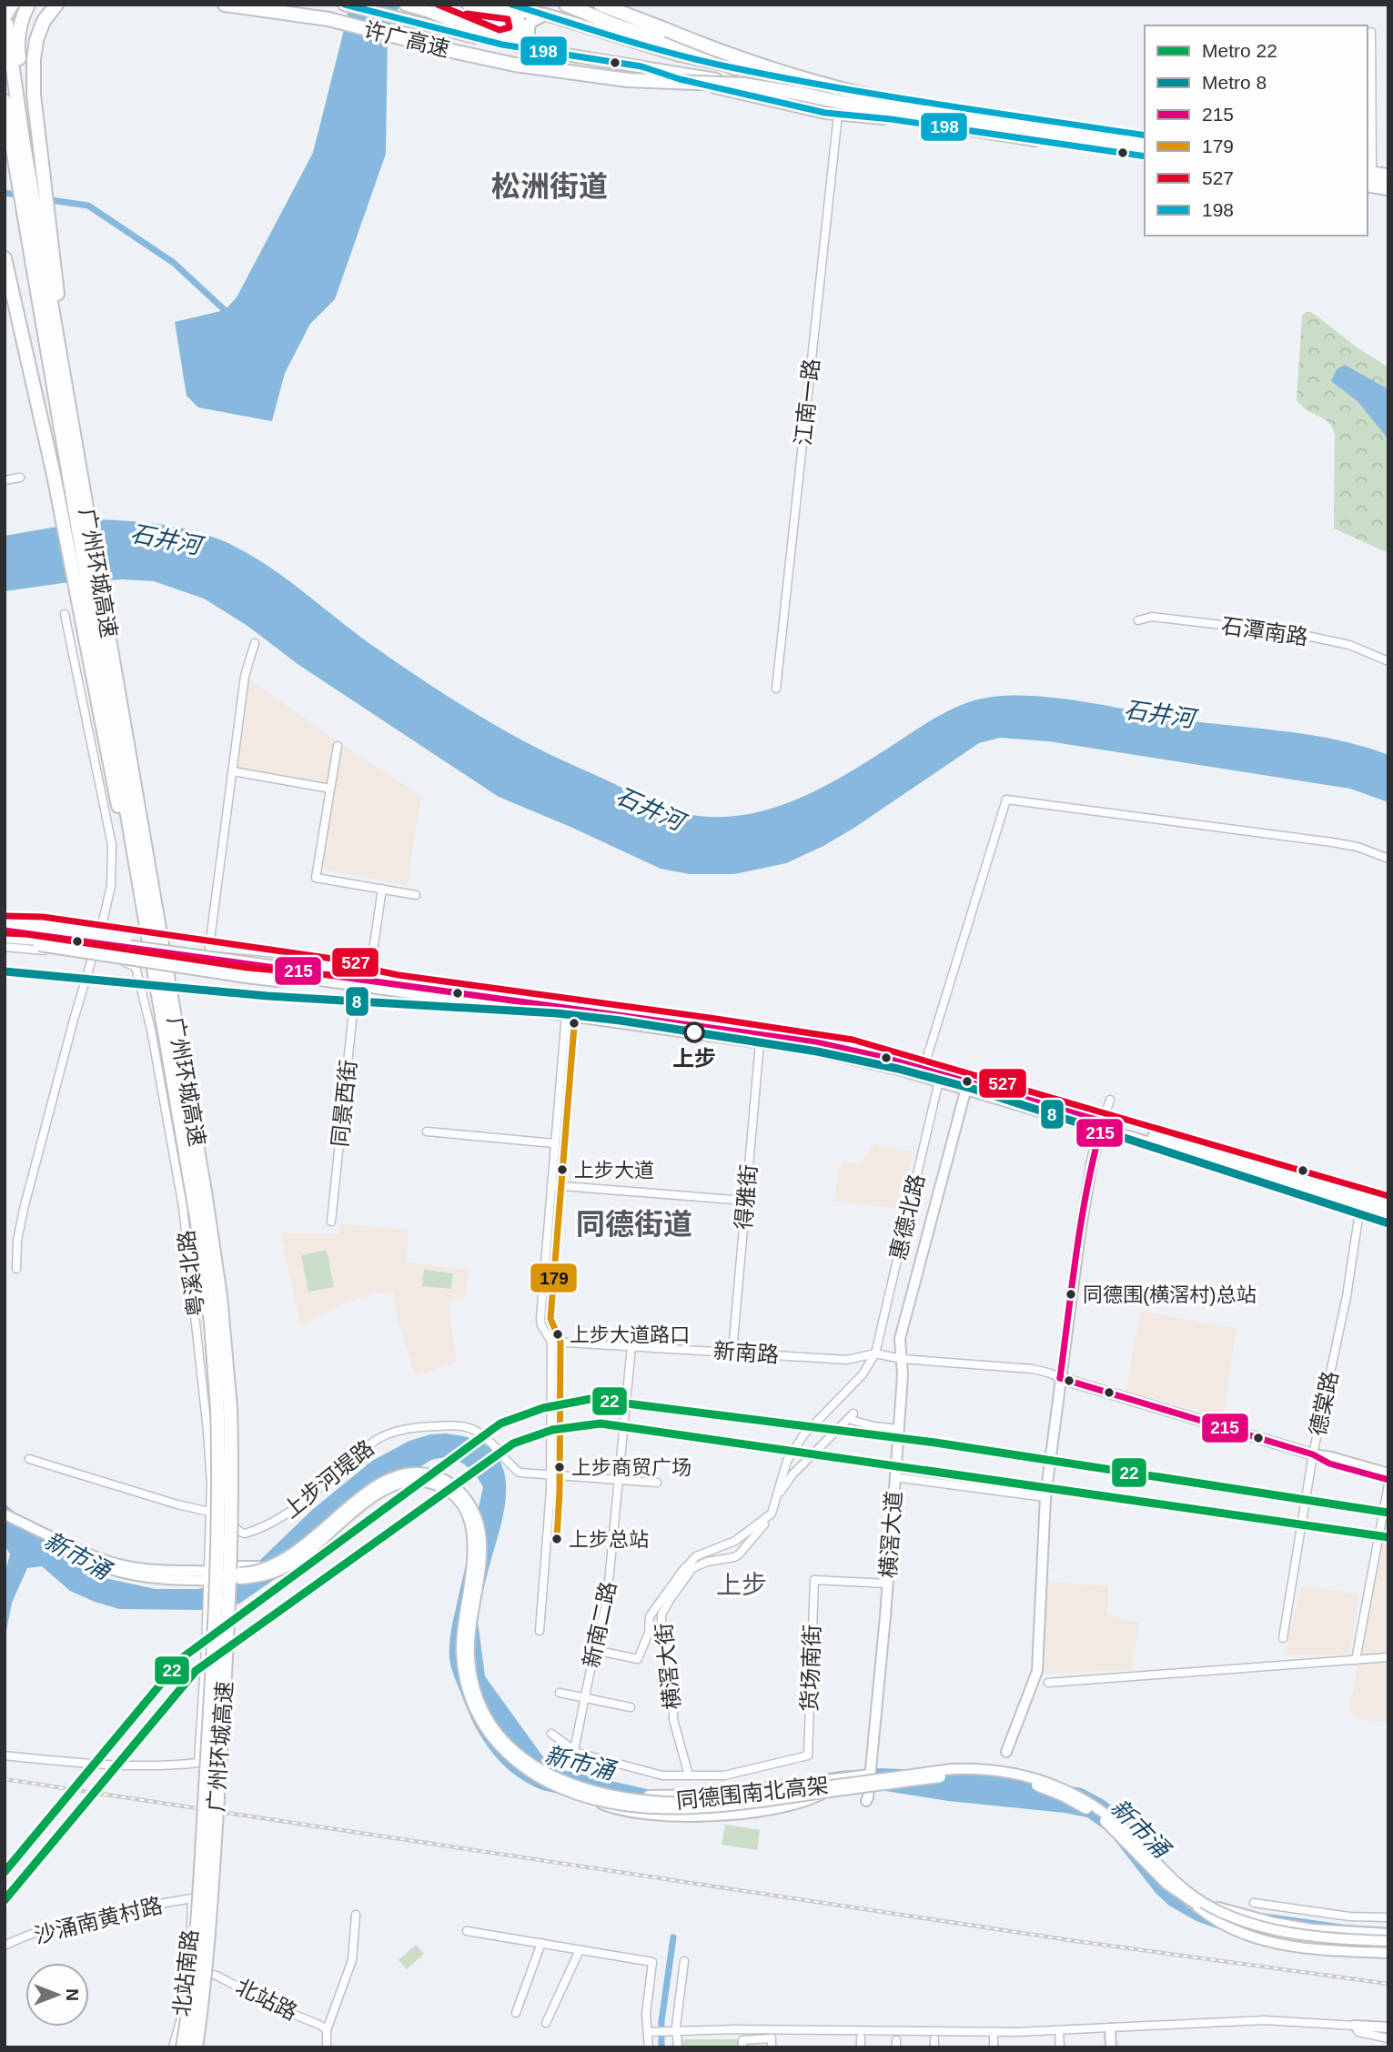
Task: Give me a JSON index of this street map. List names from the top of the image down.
{
  "streets": {
    "highway": ["许广高速", "广州环城高速"],
    "main road": ["横滘大道", "同德围南北高架"],
    "street": [
      "江南一路",
      "石潭南路",
      "同景西街",
      "得雅街",
      "惠德北路",
      "粤溪北路",
      "新南路",
      "德棠路",
      "上步河堤路",
      "新南二路",
      "横滘大街",
      "货场南街",
      "沙涌南黄村路",
      "北站南路",
      "北站路"
    ]
  },
  "crossings": [
    ["得雅街", "新南路"],
    ["惠德北路", "新南路"],
    ["粤溪北路", "上步河堤路"],
    ["粤溪北路", "同德围南北高架"],
    ["新南路", "横滘大道"],
    ["新南路", "新南二路"],
    ["上步河堤路", "新南二路"],
    ["横滘大道", "横滘大街"],
    ["横滘大道", "货场南街"],
    ["横滘大街", "货场南街"],
    ["沙涌南黄村路", "北站南路"],
    ["北站南路", "北站路"]
  ],
  "districts": ["松洲街道", "同德街道", "上步"],
  "water": ["石井河", "新市涌"],
  "places": [
    "上步",
    "上步大道",
    "同德围(横滘村)总站",
    "上步大道路口",
    "上步商贸广场",
    "上步总站"
  ],
  "lines": [
    "transit line 527",
    "transit line 198",
    "transit line 215",
    "metro line 8",
    "transit line 179",
    "metro line 22"
  ],
  "legend": [
    "Metro 22",
    "Metro 8",
    "215",
    "179",
    "527",
    "198"
  ],
  "north": "right"
}
